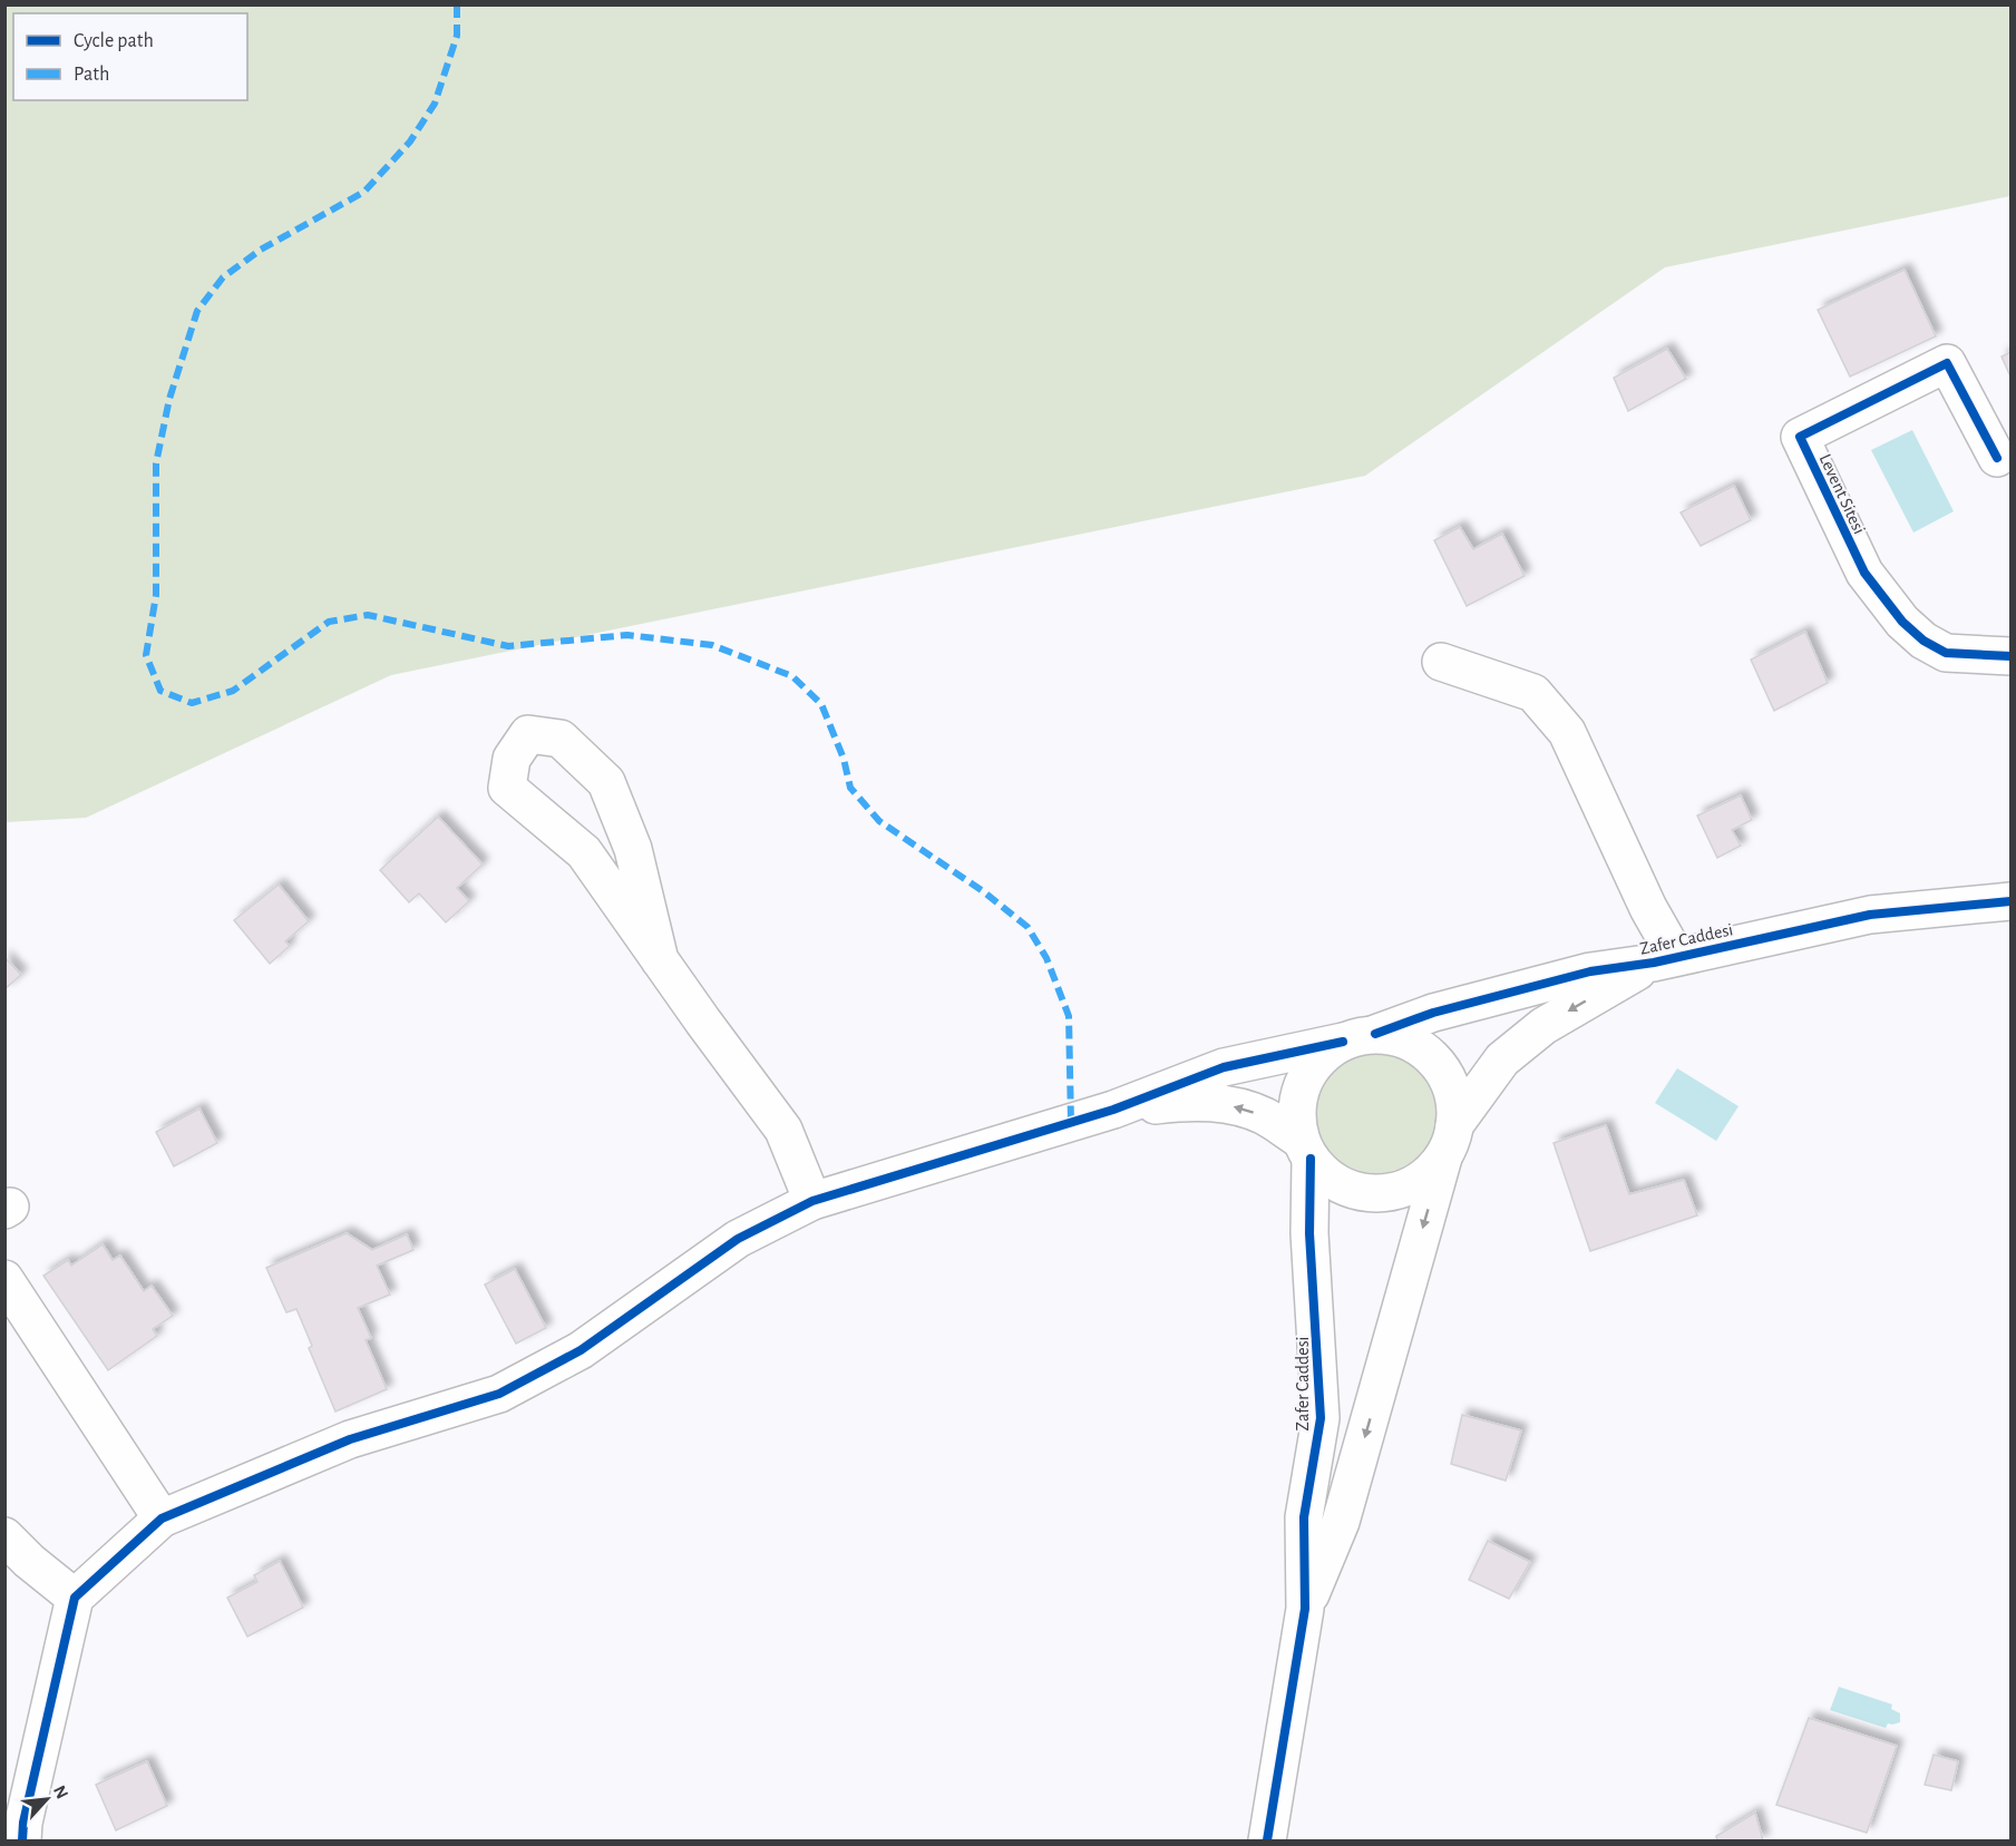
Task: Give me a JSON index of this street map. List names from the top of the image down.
{
  "streets": {
    "street": ["Levent Sitesi", "Zafer Caddesi"]
  },
  "legend": ["Cycle path", "Path"],
  "north": "top right"
}
